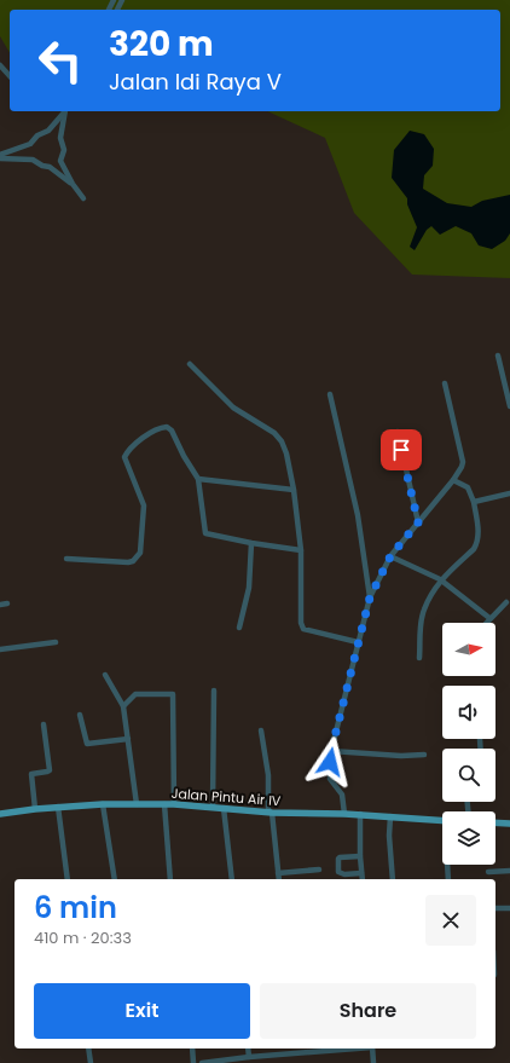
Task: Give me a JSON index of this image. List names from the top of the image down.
{
  "streets": {
    "main road": ["Jalan Pintu Air IV"]
  },
  "north": "right",
  "page": {
    "turn": ["320 m", "Jalan Idi Raya V"],
    "heading": ["6 min", "410 m · 20:33"],
    "buttons": ["Exit", "Share"]
  }
}
